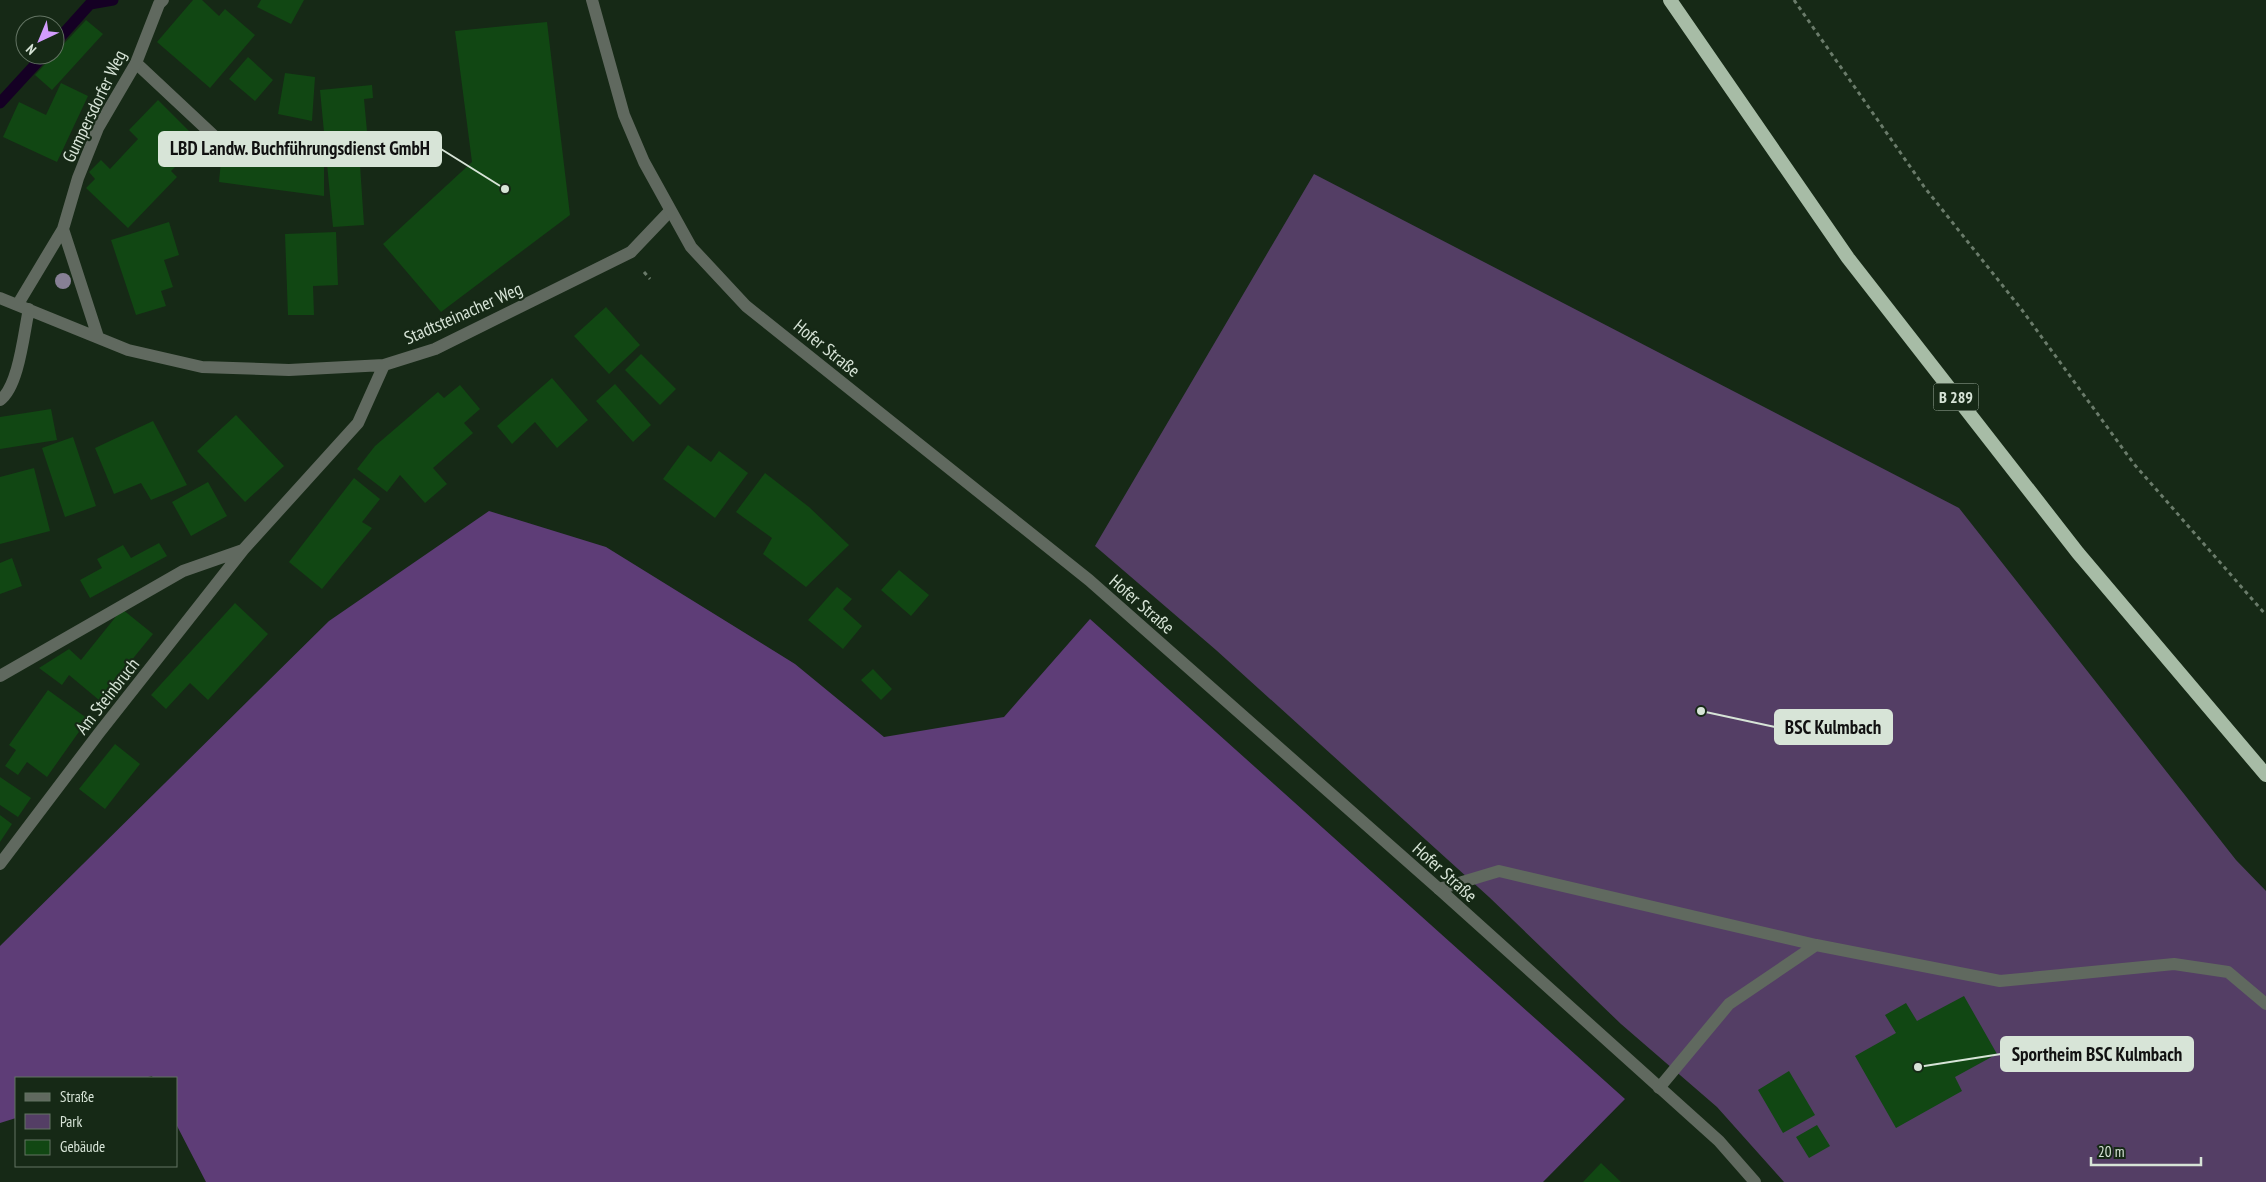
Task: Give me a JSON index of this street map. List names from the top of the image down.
{
  "streets": {
    "highway": ["B 289"],
    "street": [
      "Gumpersdorfer Weg",
      "Stadtsteinacher Weg",
      "Hofer Straße",
      "Am Steinbruch"
    ]
  },
  "crossings": [
    ["Gumpersdorfer Weg", "Stadtsteinacher Weg"],
    ["Stadtsteinacher Weg", "Hofer Straße"],
    ["Stadtsteinacher Weg", "Am Steinbruch"]
  ],
  "places": ["LBD Landw. Buchführungsdienst GmbH", "BSC Kulmbach", "Sportheim BSC Kulmbach"],
  "legend": ["Straße", "Park", "Gebäude"],
  "scale_bar": "20 m",
  "north": "bottom left"
}
